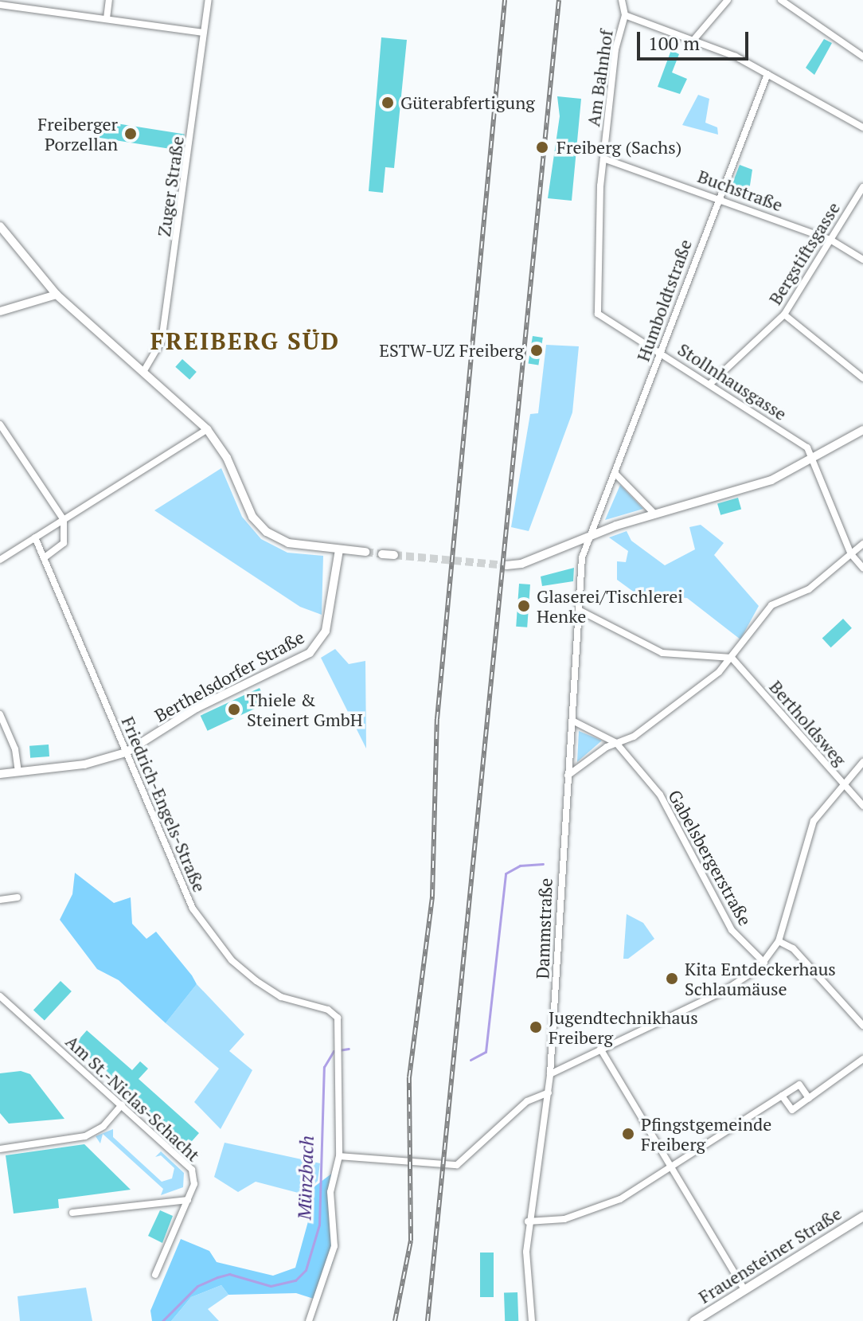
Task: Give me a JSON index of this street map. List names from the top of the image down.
{
  "streets": {
    "main road": ["Frauensteiner Straße"],
    "street": [
      "Am Bahnhof",
      "Zuger Straße",
      "Buchstraße",
      "Bergstiftsgasse",
      "Humboldtstraße",
      "Stollnhausgasse",
      "Berthelsdorfer Straße",
      "Bertholdsweg",
      "Friedrich-Engels-Straße",
      "Gabelsbergerstraße",
      "Dammstraße",
      "Am St.-Niclas-Schacht"
    ]
  },
  "crossings": [
    ["Am Bahnhof", "Buchstraße"],
    ["Am Bahnhof", "Stollnhausgasse"],
    ["Buchstraße", "Bergstiftsgasse"],
    ["Buchstraße", "Humboldtstraße"],
    ["Bergstiftsgasse", "Stollnhausgasse"],
    ["Humboldtstraße", "Stollnhausgasse"],
    ["Humboldtstraße", "Dammstraße"],
    ["Berthelsdorfer Straße", "Friedrich-Engels-Straße"],
    ["Gabelsbergerstraße", "Dammstraße"]
  ],
  "districts": ["FREIBERG SÜD"],
  "water": ["Münzbach"],
  "places": [
    "Güterabfertigung",
    "Freiberger Porzellan",
    "Freiberg (Sachs)",
    "ESTW-UZ Freiberg",
    "Glaserei/Tischlerei Henke",
    "Thiele & Steinert GmbH",
    "Kita Entdeckerhaus Schlaumäuse",
    "Jugendtechnikhaus Freiberg",
    "Pfingstgemeinde Freiberg"
  ],
  "scale_bar": "100 m"
}
